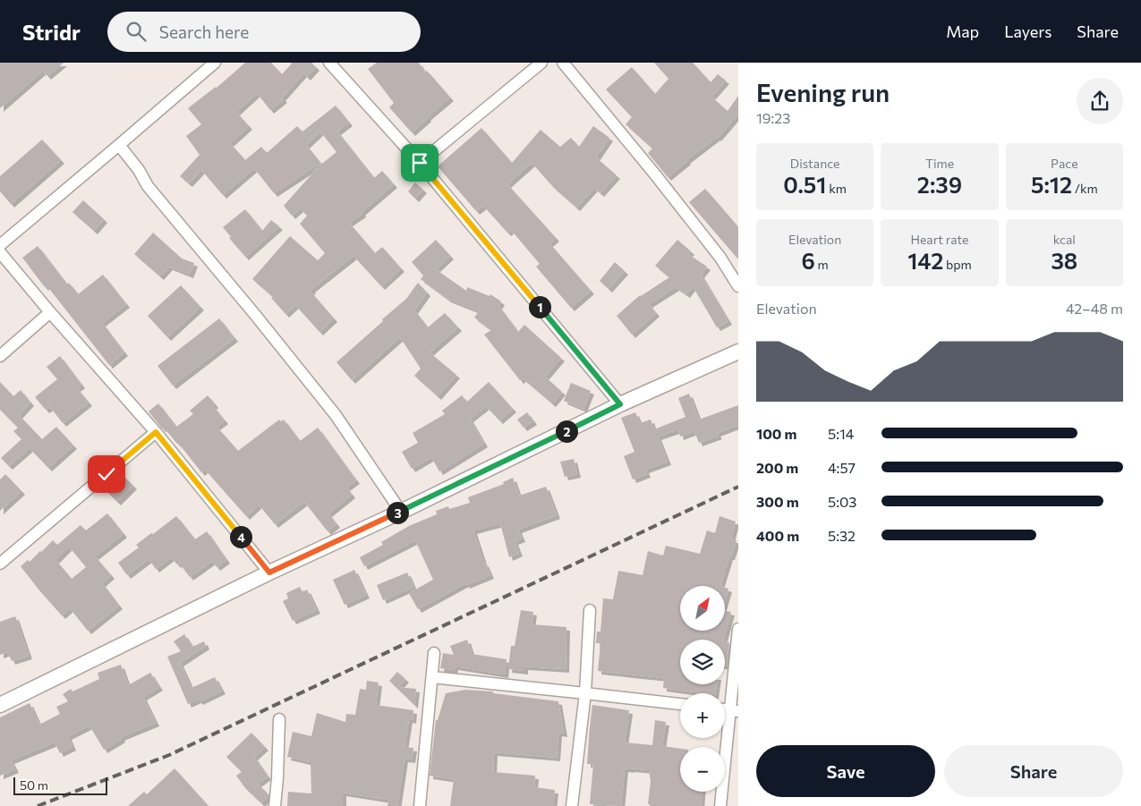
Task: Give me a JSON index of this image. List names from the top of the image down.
{
  "scale_bar": "50 m",
  "north": "top right",
  "page": {
    "header": "Stridr",
    "search": "Search here",
    "nav": ["Map", "Layers", "Share"],
    "heading": ["Evening run", "19:23"],
    "stats": [
      ["Distance", "0.51 km"],
      ["Time", "2:39"],
      ["Pace", "5:12 /km"],
      ["Elevation", "6 m"],
      ["Heart rate", "142 bpm"],
      ["kcal", "38"]
    ],
    "chart": ["Elevation", "42–48 m"],
    "pins": [
      "1",
      "2",
      "3",
      "4"
    ],
    "list": [
      {
        "name": "100 m",
        "note": "5:14"
      },
      {
        "name": "200 m",
        "note": "4:57"
      },
      {
        "name": "300 m",
        "note": "5:03"
      },
      {
        "name": "400 m",
        "note": "5:32"
      }
    ],
    "map_buttons": ["+", "−"],
    "buttons": ["Save", "Share"],
    "scale": "50 m"
  }
}
